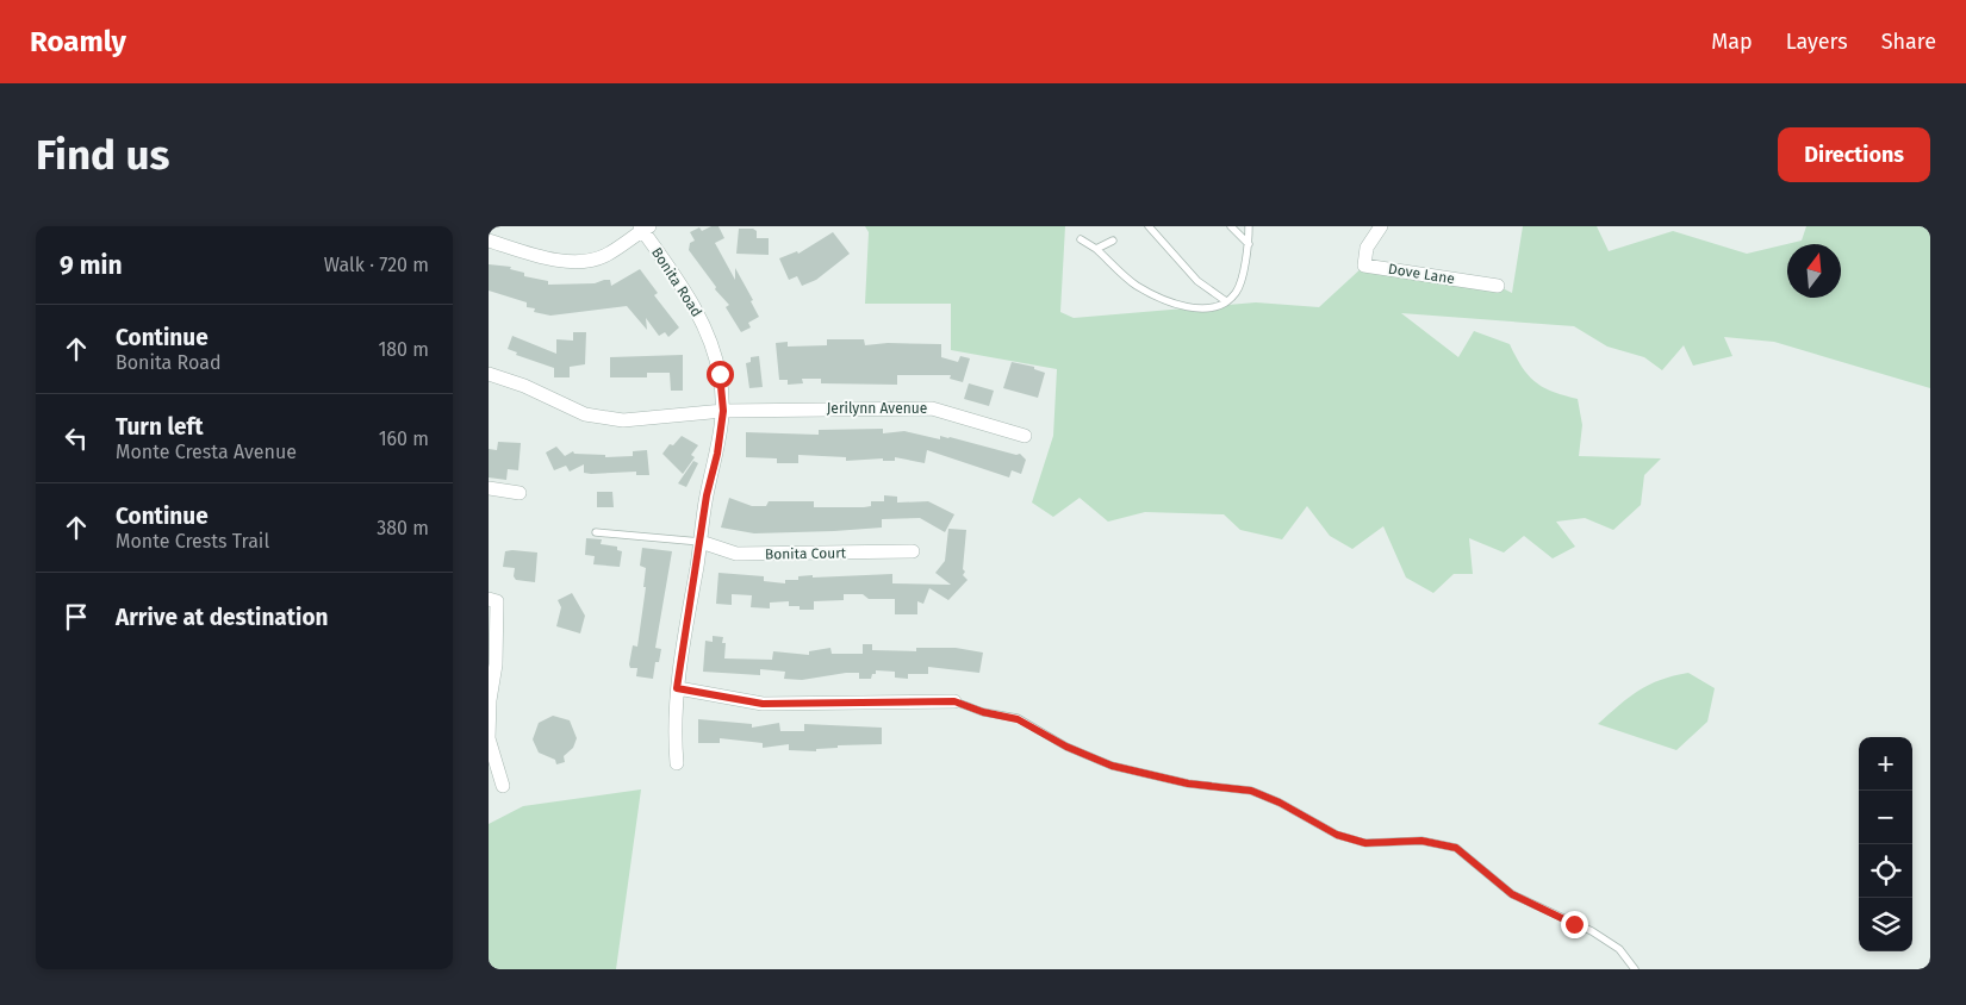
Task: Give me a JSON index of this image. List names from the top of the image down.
{
  "streets": {
    "street": [
      "Dove Lane",
      "Bonita Road",
      "Jerilynn Avenue",
      "Bonita Court"
    ]
  },
  "crossings": [
    ["Bonita Road", "Jerilynn Avenue"],
    ["Bonita Road", "Bonita Court"]
  ],
  "north": "top",
  "page": {
    "header": "Roamly",
    "nav": ["Map", "Layers", "Share"],
    "buttons": "Directions",
    "title": "Find us",
    "heading": ["9 min", "Walk · 720 m"],
    "list": [
      ["Continue", "Bonita Road", "180 m"],
      ["Turn left", "Monte Cresta Avenue", "160 m"],
      ["Continue", "Monte Crests Trail", "380 m"],
      "Arrive at destination"
    ],
    "map_buttons": ["+", "−"]
  }
}
